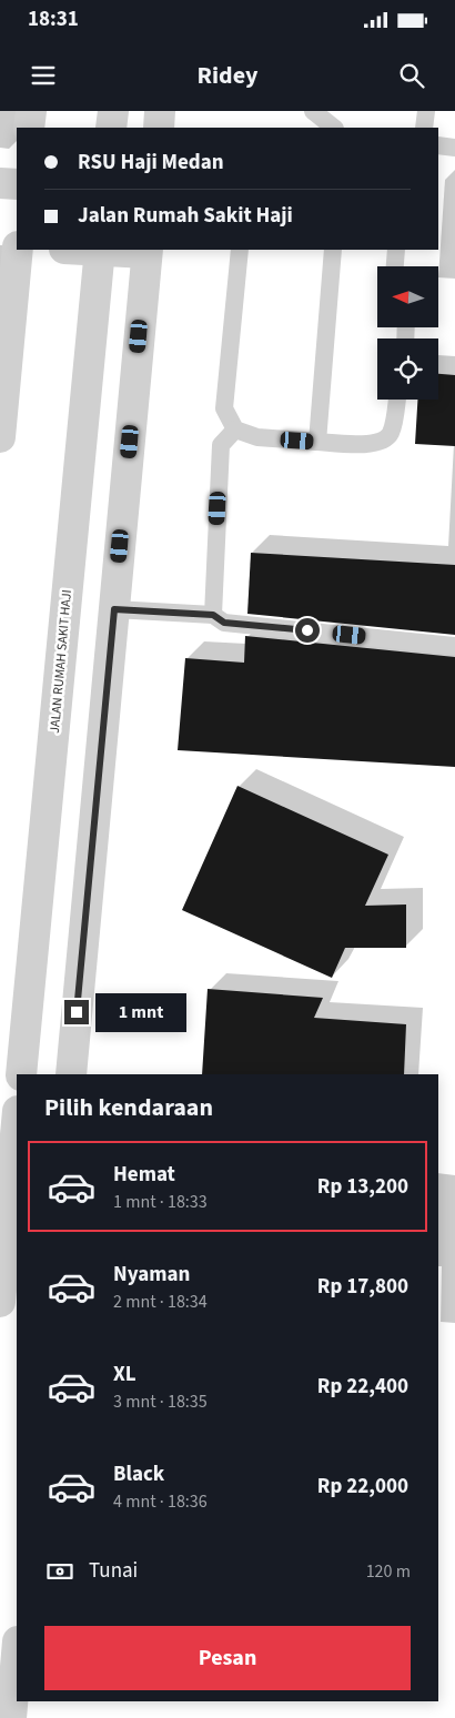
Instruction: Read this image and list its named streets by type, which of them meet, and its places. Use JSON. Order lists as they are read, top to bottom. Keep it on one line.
{"streets":{"street":["JALAN RUMAH SAKIT HAJI"]},"north":"left","page":{"status":"18:31","header":"Ridey","banner":["RSU Haji Medan","Jalan Rumah Sakit Haji"],"bubble":"1 mnt","heading":"Pilih kendaraan","list":[{"name":"Hemat","note":"1 mnt · 18:33","value":"Rp 13,200"},{"name":"Nyaman","note":"2 mnt · 18:34","value":"Rp 17,800"},{"name":"XL","note":"3 mnt · 18:35","value":"Rp 22,400"},{"name":"Black","note":"4 mnt · 18:36","value":"Rp 22,000"}],"pay":["Tunai","120 m"],"buttons":"Pesan"}}
